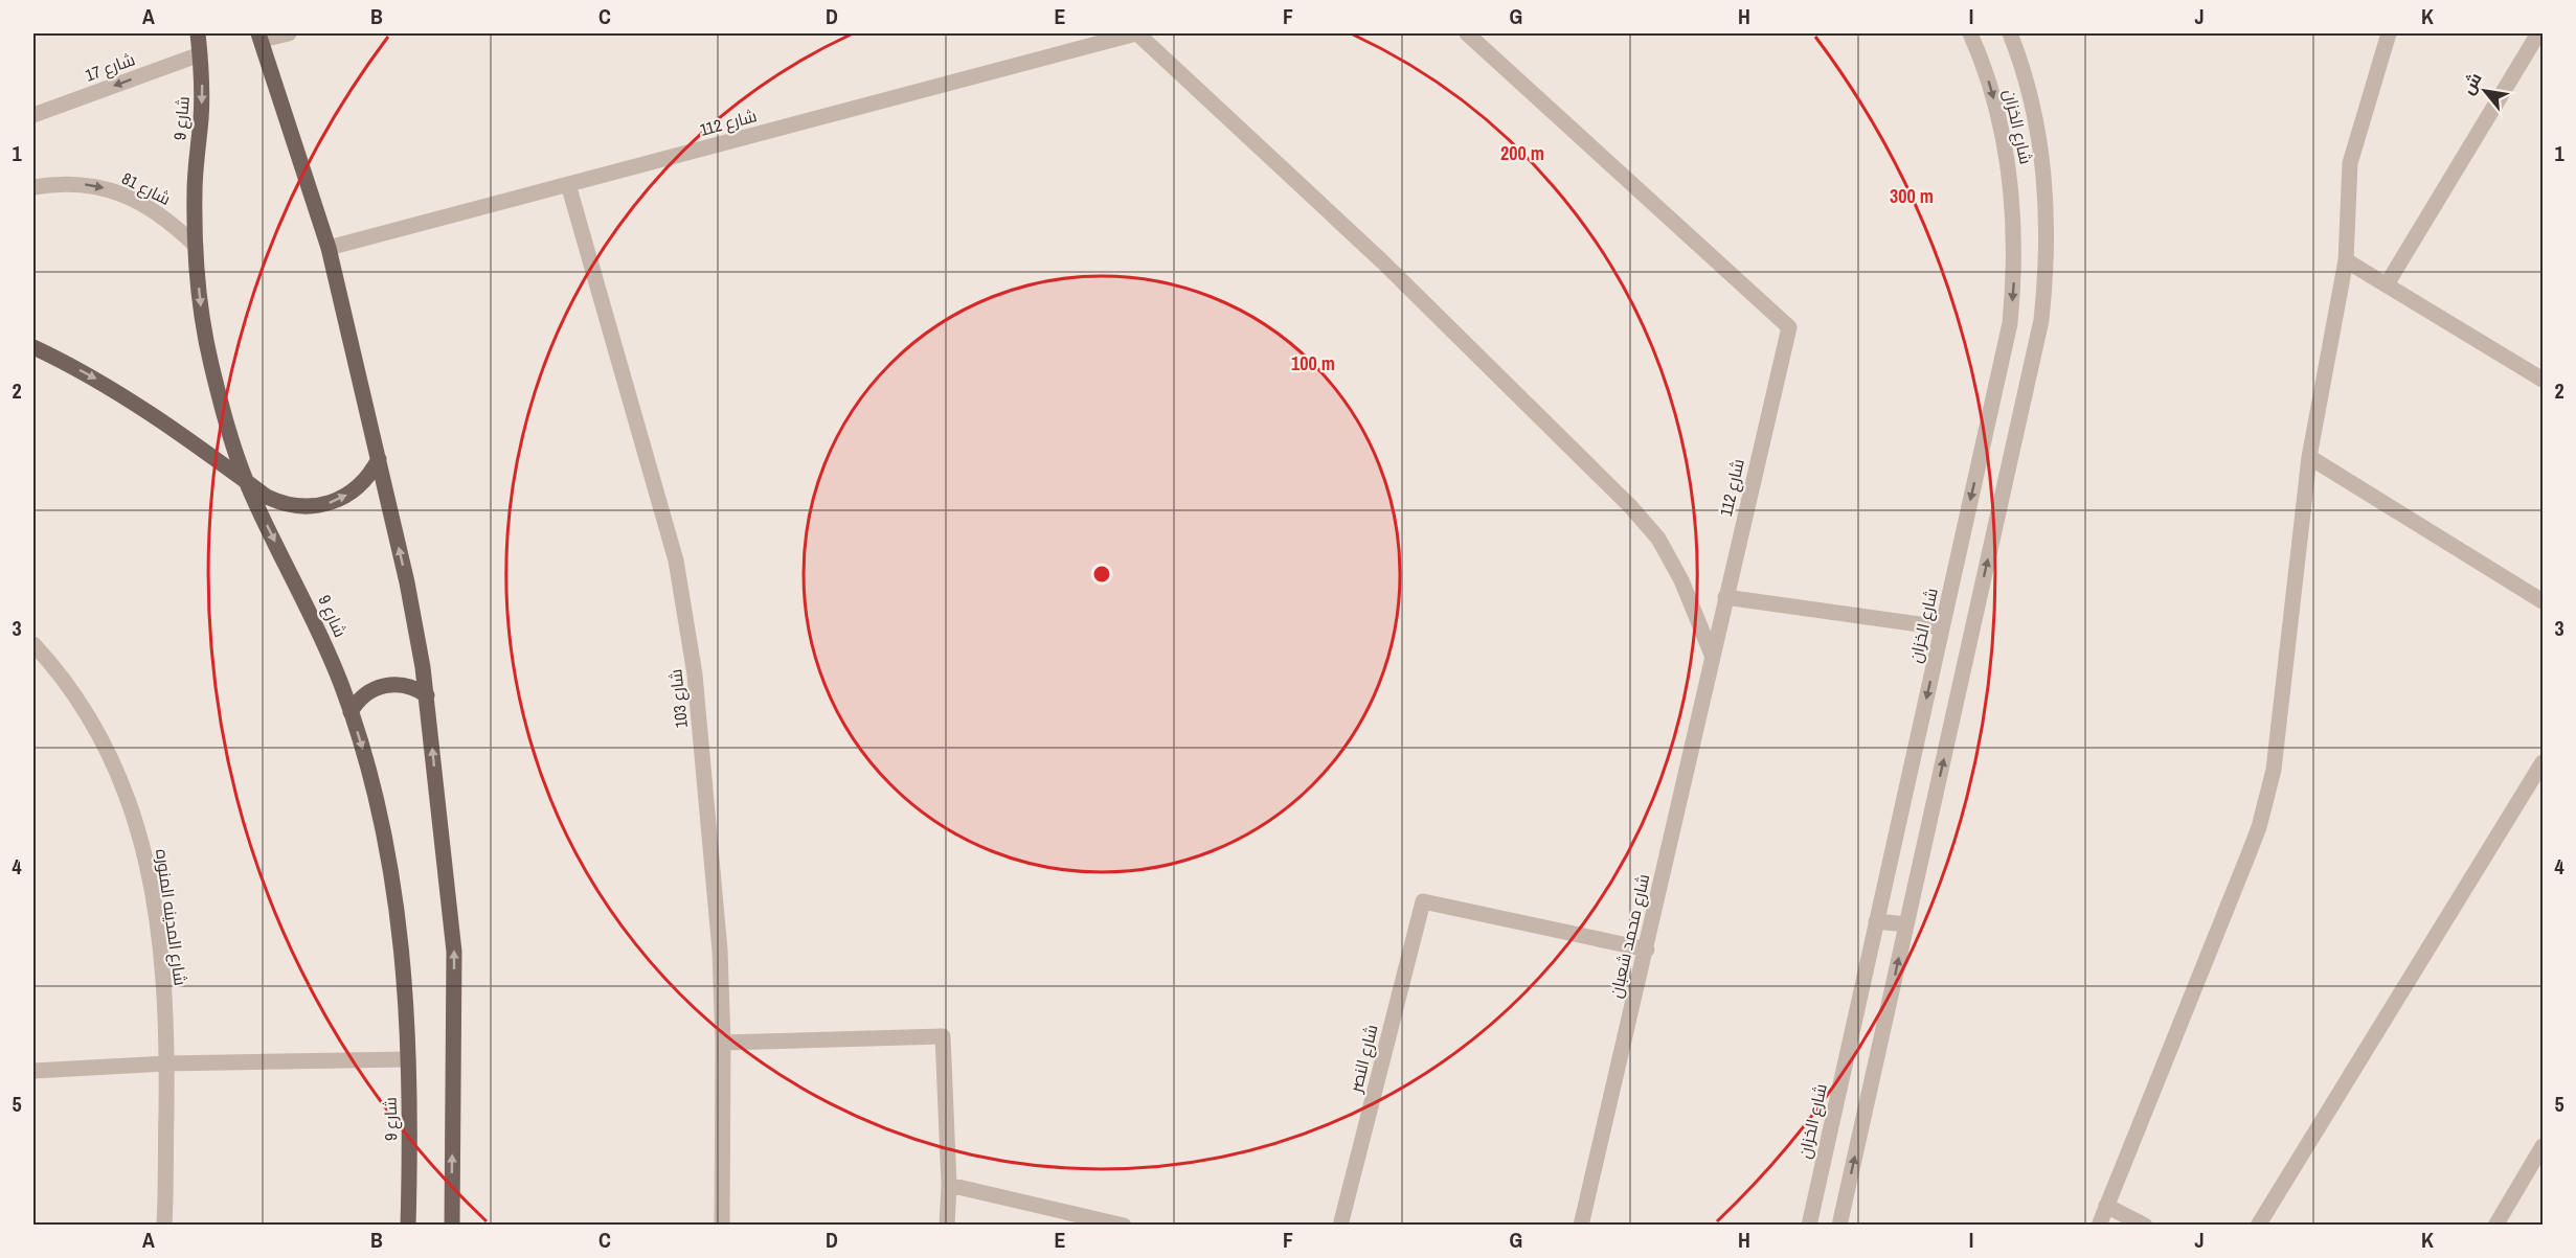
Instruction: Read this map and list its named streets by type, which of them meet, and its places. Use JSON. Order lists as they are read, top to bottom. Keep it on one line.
{"streets":{"main road":["شارع 9"],"street":["شارع 17","شارع 112","شارع الخزان","شارع 81","شارع 103","شارع المدينه المنوره","شارع محمد شعبان","شارع النصر"]},"crossings":[["شارع 17","شارع 9"],["شارع 9","شارع 81"],["شارع 112","شارع 103"],["شارع 112","شارع محمد شعبان"],["شارع محمد شعبان","شارع النصر"]],"one_way":["شارع 17","شارع 81"],"north":"top left","grid":{"columns":["A","B","C","D","E","F","G","H","I","J","K"],"rows":["1","2","3","4","5"]},"rings":["200 m","300 m","100 m"]}
